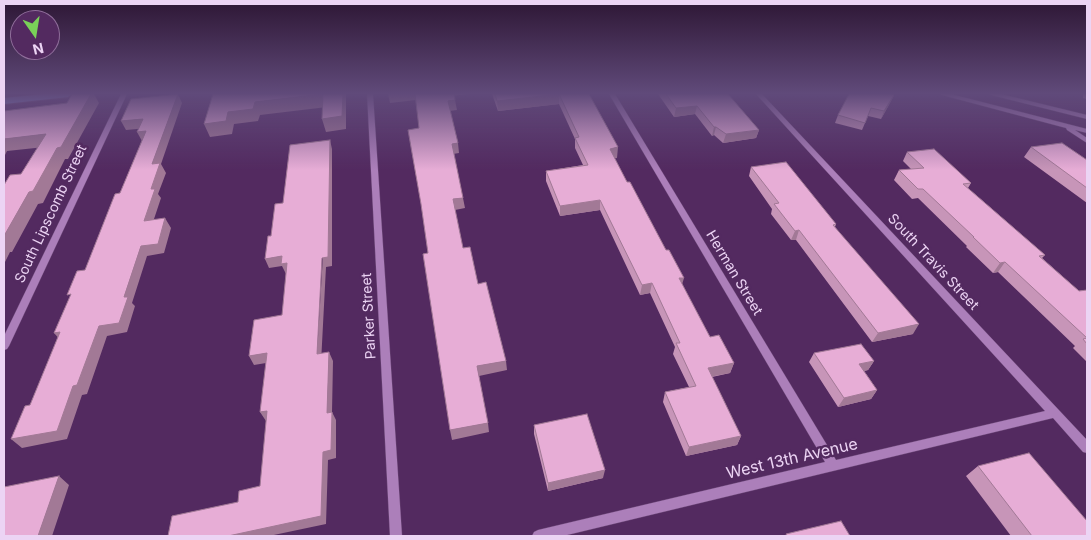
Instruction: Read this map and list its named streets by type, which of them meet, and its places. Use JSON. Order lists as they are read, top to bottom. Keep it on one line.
{"streets":{"street":["South Lipscomb Street","South Travis Street","Herman Street","Parker Street","West 13th Avenue"]},"crossings":[["South Travis Street","West 13th Avenue"],["Herman Street","West 13th Avenue"]],"north":"bottom"}
